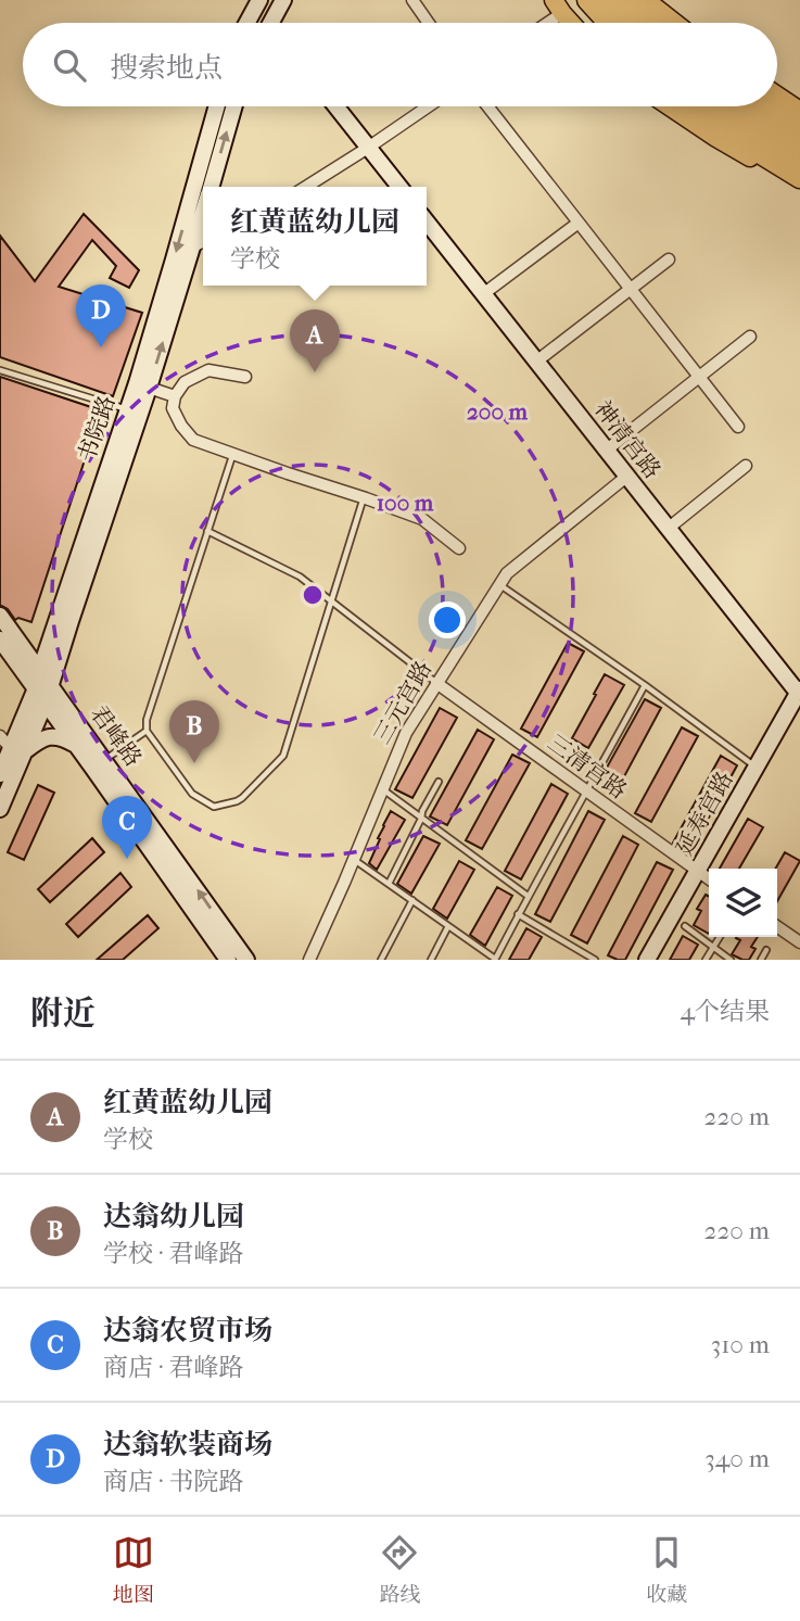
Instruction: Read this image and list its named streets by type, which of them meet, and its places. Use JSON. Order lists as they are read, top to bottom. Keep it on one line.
{"streets":{"main road":["书院路","神清宫路","君峰路","延寿宫路"],"street":["三元宫路","三清宫路"]},"crossings":[["书院路","君峰路"],["神清宫路","三元宫路"],["神清宫路","延寿宫路"],["三元宫路","三清宫路"],["三清宫路","延寿宫路"]],"page":{"search":"搜索地点","popup":["红黄蓝幼儿园","学校"],"pins":["D","A","B","C"],"heading":["附近","4个结果"],"list":[{"mark":"A","name":"红黄蓝幼儿园","note":"学校","value":"220 m"},{"mark":"B","name":"达翁幼儿园","note":"学校 · 君峰路","value":"220 m"},{"mark":"C","name":"达翁农贸市场","note":"商店 · 君峰路","value":"310 m"},{"mark":"D","name":"达翁软装商场","note":"商店 · 书院路","value":"340 m"}],"nav":["地图","路线","收藏"]},"rings":["200 m","100 m"]}
